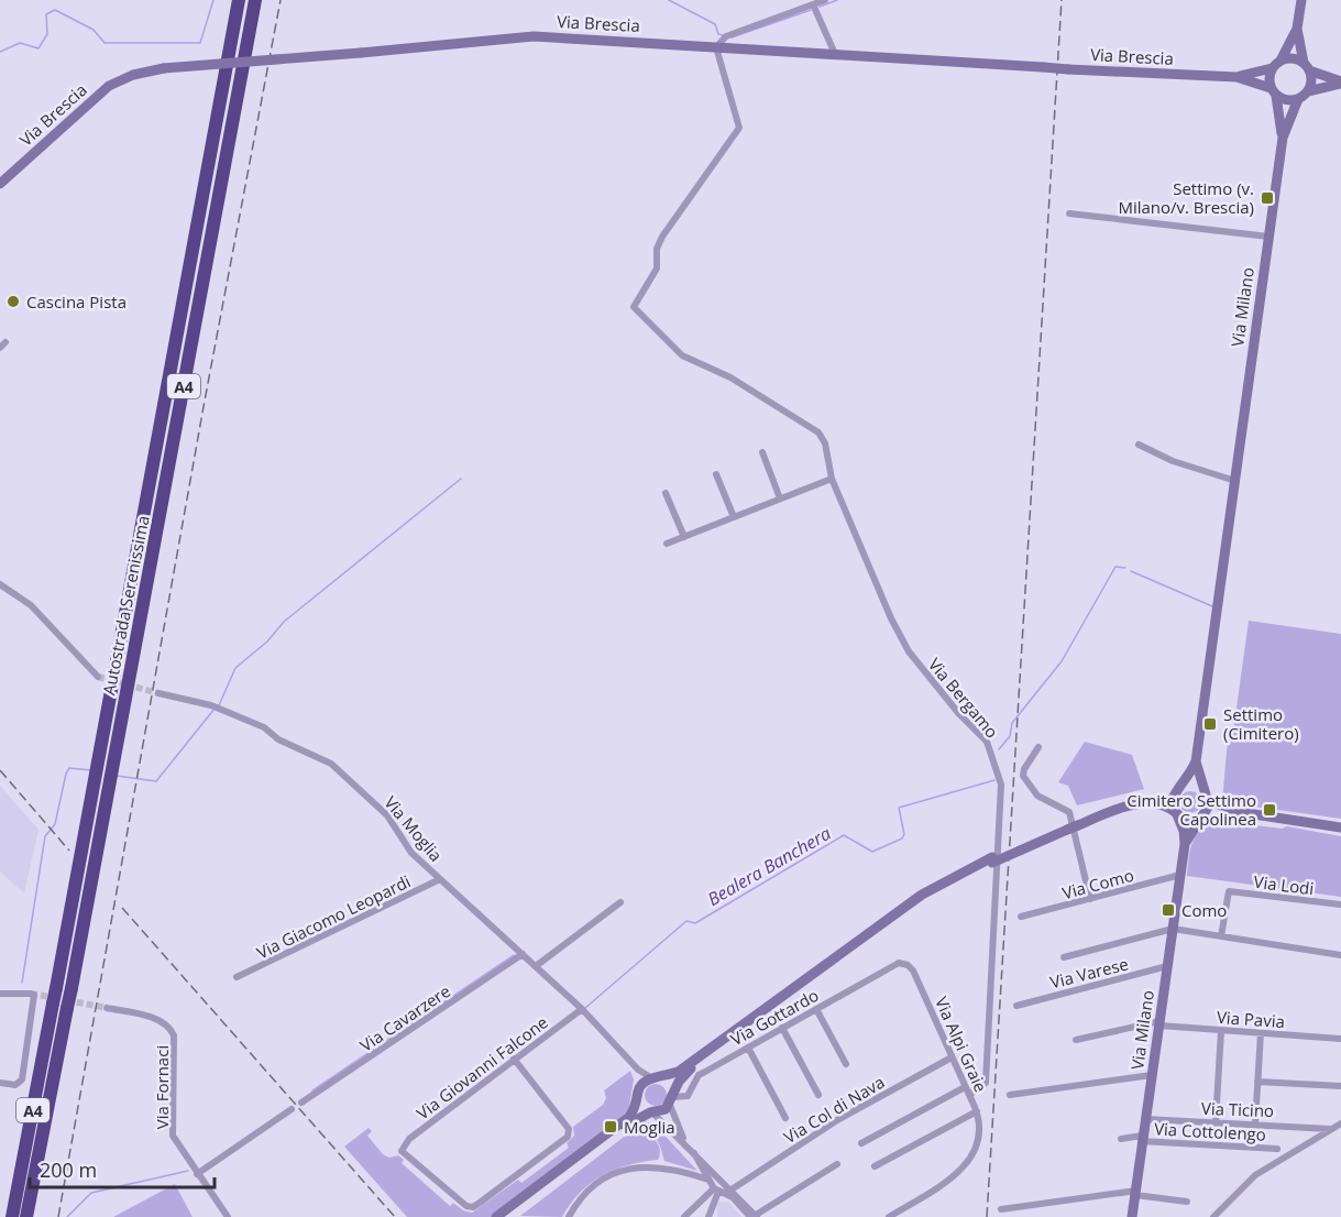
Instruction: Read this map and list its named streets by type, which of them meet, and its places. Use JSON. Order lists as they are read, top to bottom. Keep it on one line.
{"streets":{"highway":["A4","Autostrada Serenissima"],"main road":["Via Brescia","Via Milano"],"street":["Via Bergamo","Via Moglia","Via Como","Via Lodi","Via Giacomo Leopardi","Via Varese","Via Gottardo","Via Cavarzere","Via Pavia","Via Alpi Graie","Via Giovanni Falcone","Via Fornaci","Via Col di Nava","Via Ticino","Via Cottolengo"]},"crossings":[["Via Brescia","Via Bergamo"],["Via Milano","Via Como"],["Via Milano","Via Varese"],["Via Milano","Via Pavia"],["Via Milano","Via Ticino"],["Via Milano","Via Cottolengo"],["Via Bergamo","Via Alpi Graie"],["Via Moglia","Via Giacomo Leopardi"],["Via Moglia","Via Gottardo"],["Via Moglia","Via Cavarzere"],["Via Moglia","Via Giovanni Falcone"],["Via Gottardo","Via Alpi Graie"],["Via Alpi Graie","Via Col di Nava"]],"water":["Bealera Banchera"],"places":{"transit":["Settimo (v. Milano/v. Brescia)","Settimo (Cimitero)","Cimitero Settimo Capolinea","Como","Moglia"],"other":["Cascina Pista"]},"scale_bar":"200 m"}
